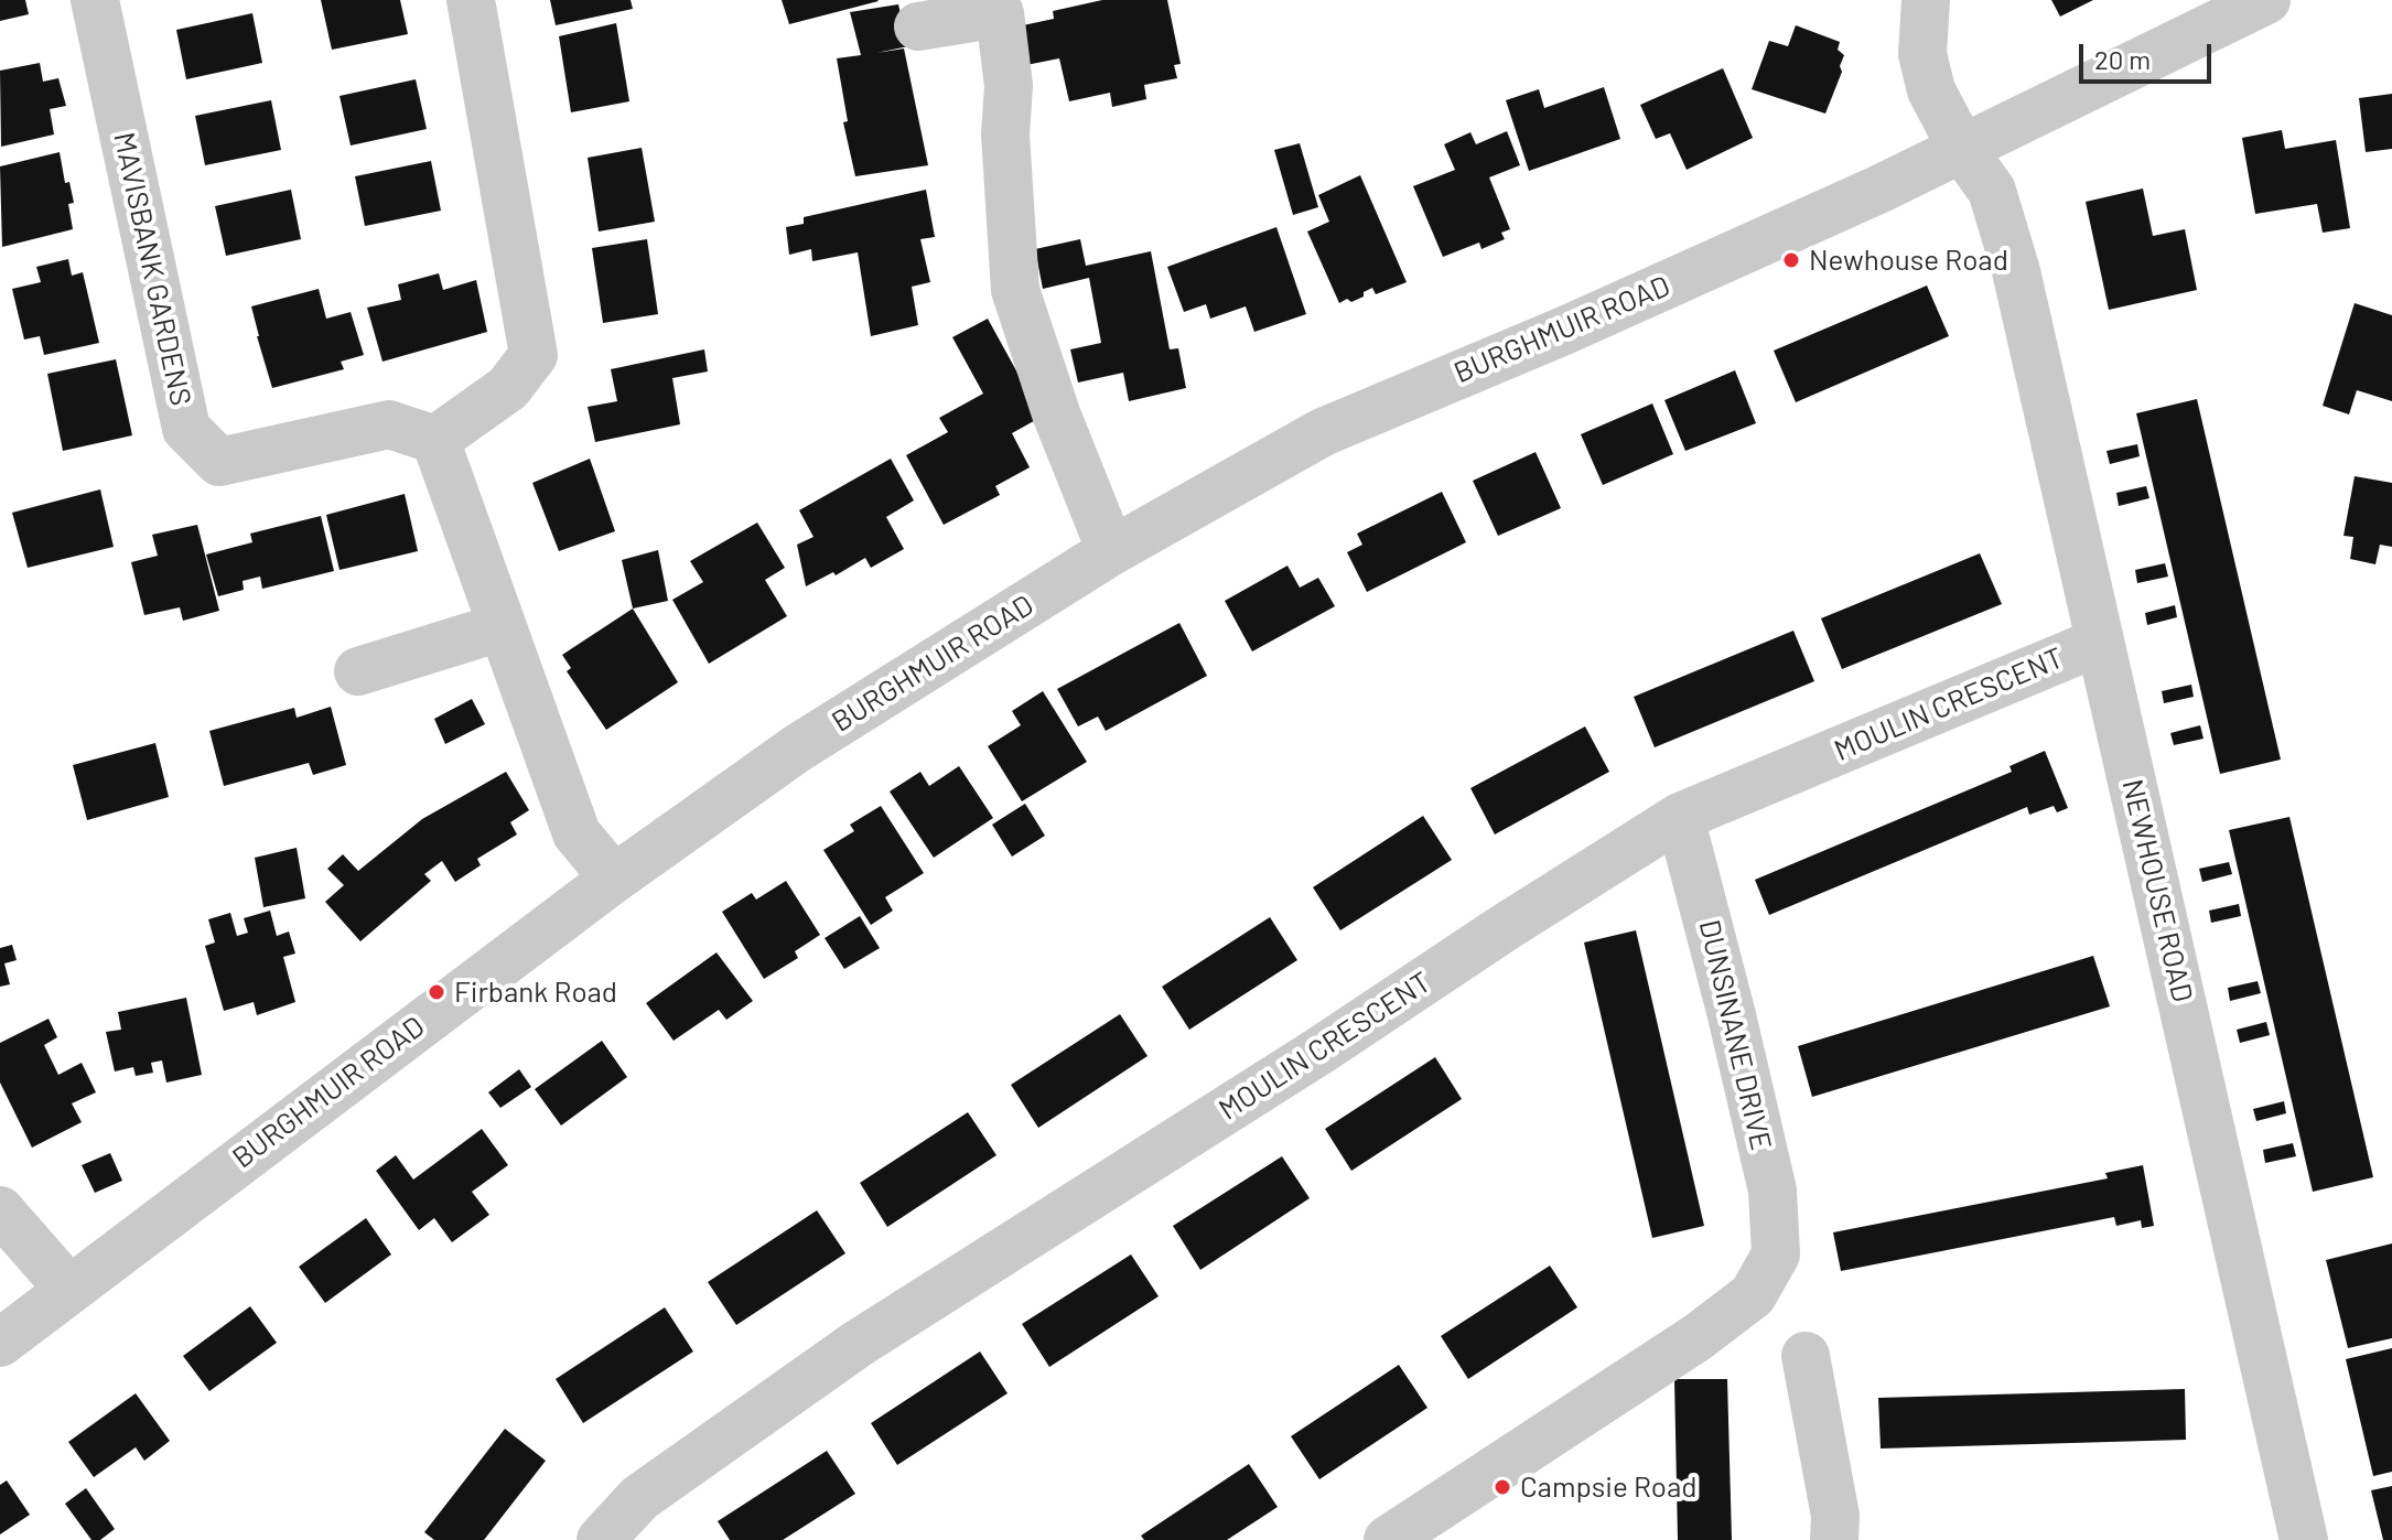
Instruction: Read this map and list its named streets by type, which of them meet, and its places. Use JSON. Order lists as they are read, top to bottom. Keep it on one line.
{"streets":{"street":["MAVISBANK GARDENS","BURGHMUIR ROAD","MOULIN CRESCENT","NEWHOUSE ROAD","DUNSINANE DRIVE"]},"crossings":[["BURGHMUIR ROAD","NEWHOUSE ROAD"],["MOULIN CRESCENT","NEWHOUSE ROAD"],["MOULIN CRESCENT","DUNSINANE DRIVE"]],"places":["Newhouse Road","Firbank Road","Campsie Road"],"scale_bar":"20 m"}
